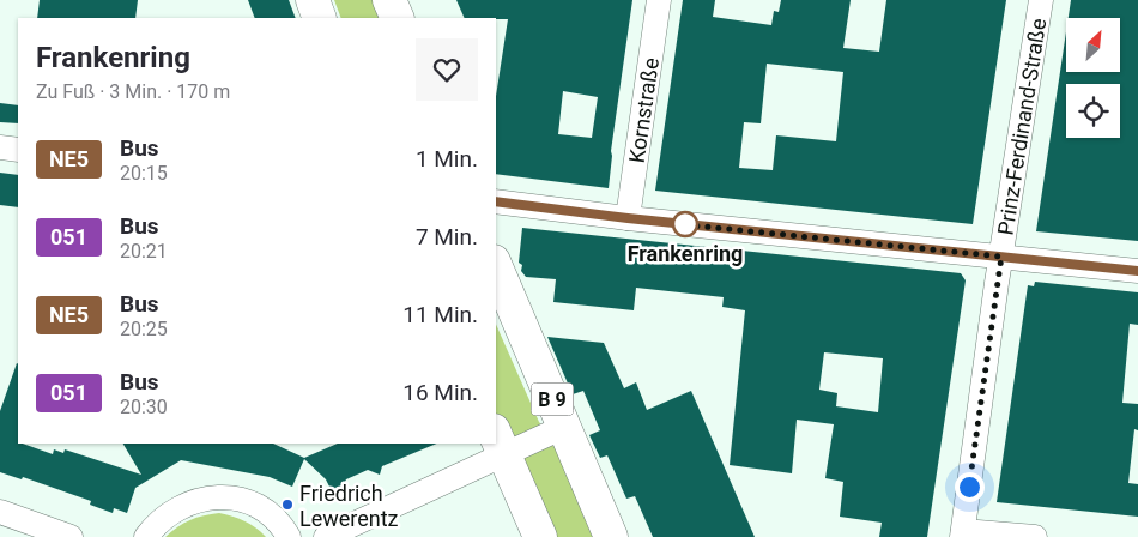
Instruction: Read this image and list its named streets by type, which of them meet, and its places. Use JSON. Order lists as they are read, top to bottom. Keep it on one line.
{"streets":{"main road":["B 9"],"street":["Kornstraße","Prinz-Ferdinand-Straße"]},"places":["Frankenring","Friedrich Lewerentz"],"lines":["bus line NE5"],"north":"top right","page":{"heading":["Frankenring","Zu Fuß · 3 Min. · 170 m"],"list":[{"mark":"NE5","name":"Bus","note":"20:15","value":"1 Min."},{"mark":"051","name":"Bus","note":"20:21","value":"7 Min."},{"mark":"NE5","name":"Bus","note":"20:25","value":"11 Min."},{"mark":"051","name":"Bus","note":"20:30","value":"16 Min."}]}}
